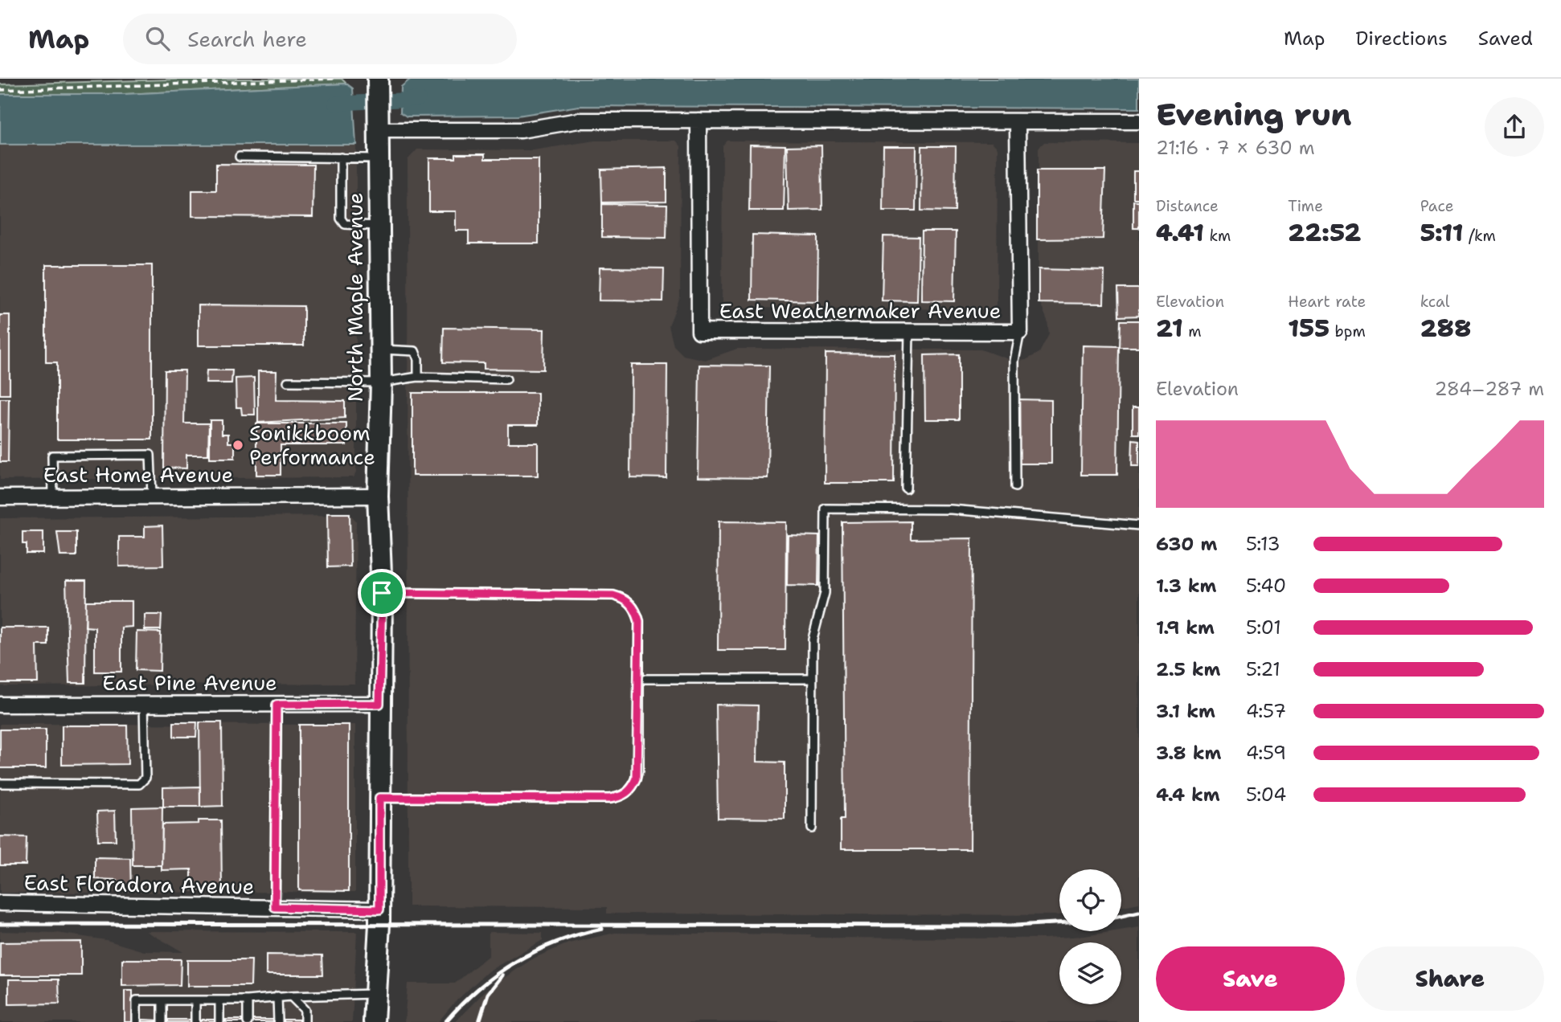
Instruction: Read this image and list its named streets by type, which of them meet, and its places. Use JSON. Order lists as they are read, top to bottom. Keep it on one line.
{"streets":{"street":["North Maple Avenue","East Weathermaker Avenue","East Home Avenue","East Pine Avenue","East Floradora Avenue"]},"crossings":[["North Maple Avenue","East Home Avenue"],["North Maple Avenue","East Pine Avenue"],["North Maple Avenue","East Floradora Avenue"]],"places":["Sonikkboom Performance"],"page":{"header":"Map","search":"Search here","nav":["Map","Directions","Saved"],"heading":["Evening run","21:16 · 7 × 630 m"],"stats":[["Distance","4.41 km"],["Time","22:52"],["Pace","5:11 /km"],["Elevation","21 m"],["Heart rate","155 bpm"],["kcal","288"]],"chart":["Elevation","284–287 m"],"list":[{"name":"630 m","note":"5:13"},{"name":"1.3 km","note":"5:40"},{"name":"1.9 km","note":"5:01"},{"name":"2.5 km","note":"5:21"},{"name":"3.1 km","note":"4:57"},{"name":"3.8 km","note":"4:59"},{"name":"4.4 km","note":"5:04"}],"buttons":["Save","Share"]}}
